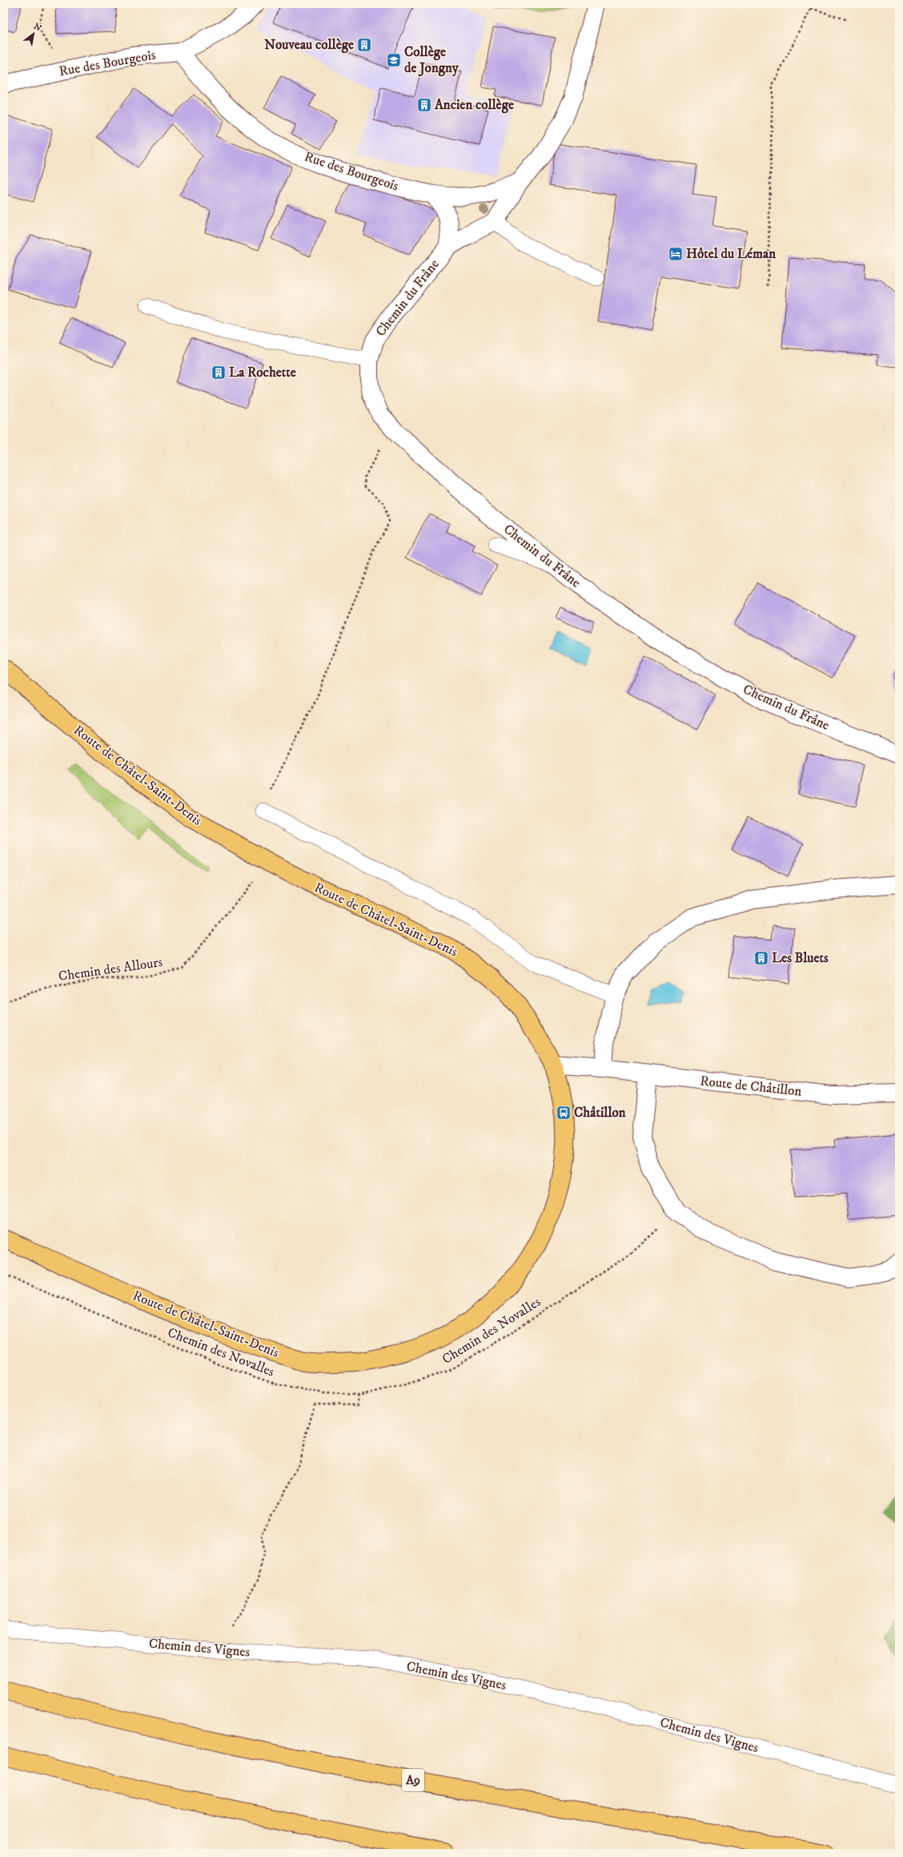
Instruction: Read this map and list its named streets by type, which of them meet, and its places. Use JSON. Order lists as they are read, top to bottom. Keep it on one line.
{"streets":{"main road":["Route de Châtel-Saint-Denis","A9"],"street":["Rue des Bourgeois","Chemin du Frâne","Route de Châtillon"],"lane":["Chemin des Vignes"],"path":["Chemin des Allours","Chemin des Novalles"]},"crossings":[["Route de Châtel-Saint-Denis","Chemin des Allours"]],"places":{"building":["Nouveau collège","Ancien collège","La Rochette","Les Bluets"],"school or university":["Collège de Jongny"],"hotel":["Hôtel du Léman"],"bus stop":["Châtillon"]},"north":"top right"}
